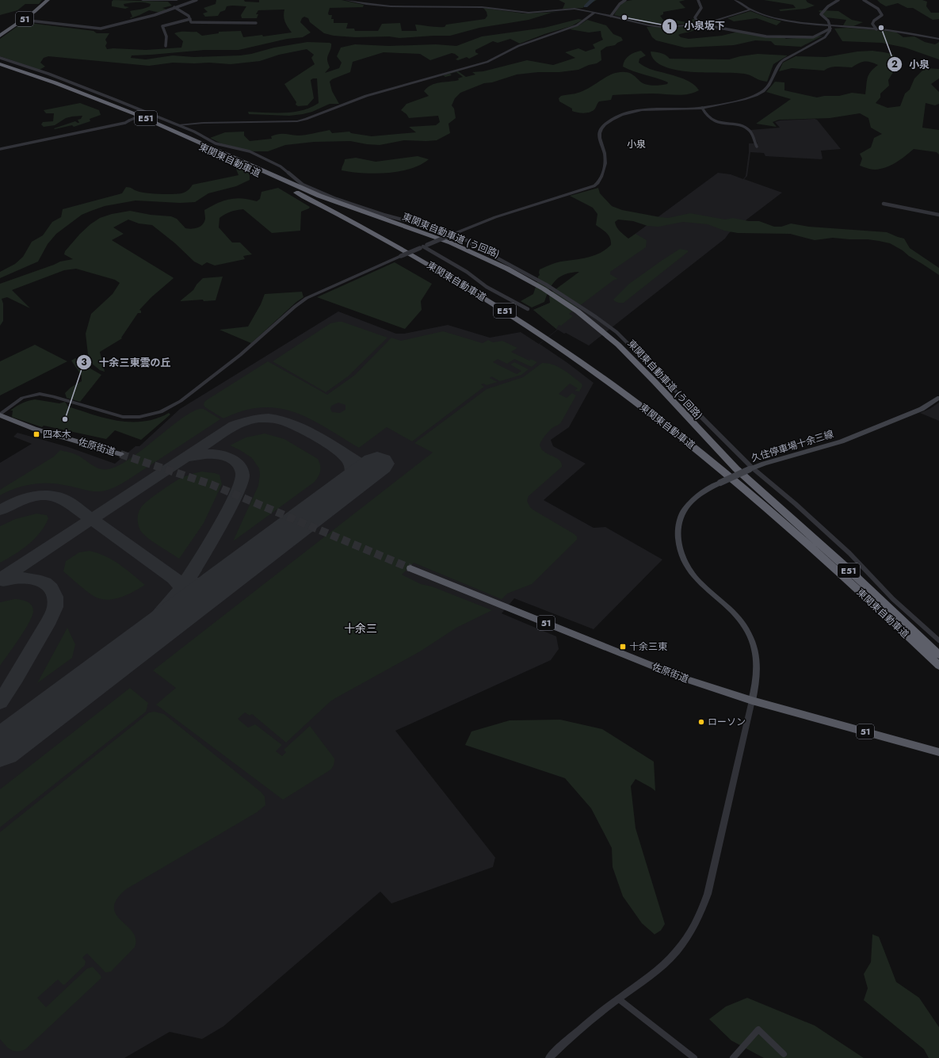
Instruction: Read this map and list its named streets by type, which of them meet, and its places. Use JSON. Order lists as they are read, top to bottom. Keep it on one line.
{"streets":{"highway":["51","E51","東関東自動車道","東関東自動車道 (う回路)","佐原街道"],"main road":["久住停車場十余三線"]},"crossings":[["東関東自動車道","東関東自動車道 (う回路)"],["久住停車場十余三線","佐原街道"]],"districts":["小泉","十余三"],"places":{"other":["小泉坂下","小泉","十余三東雲の丘","ローソン"],"transit":["四本木","十余三東"]}}
